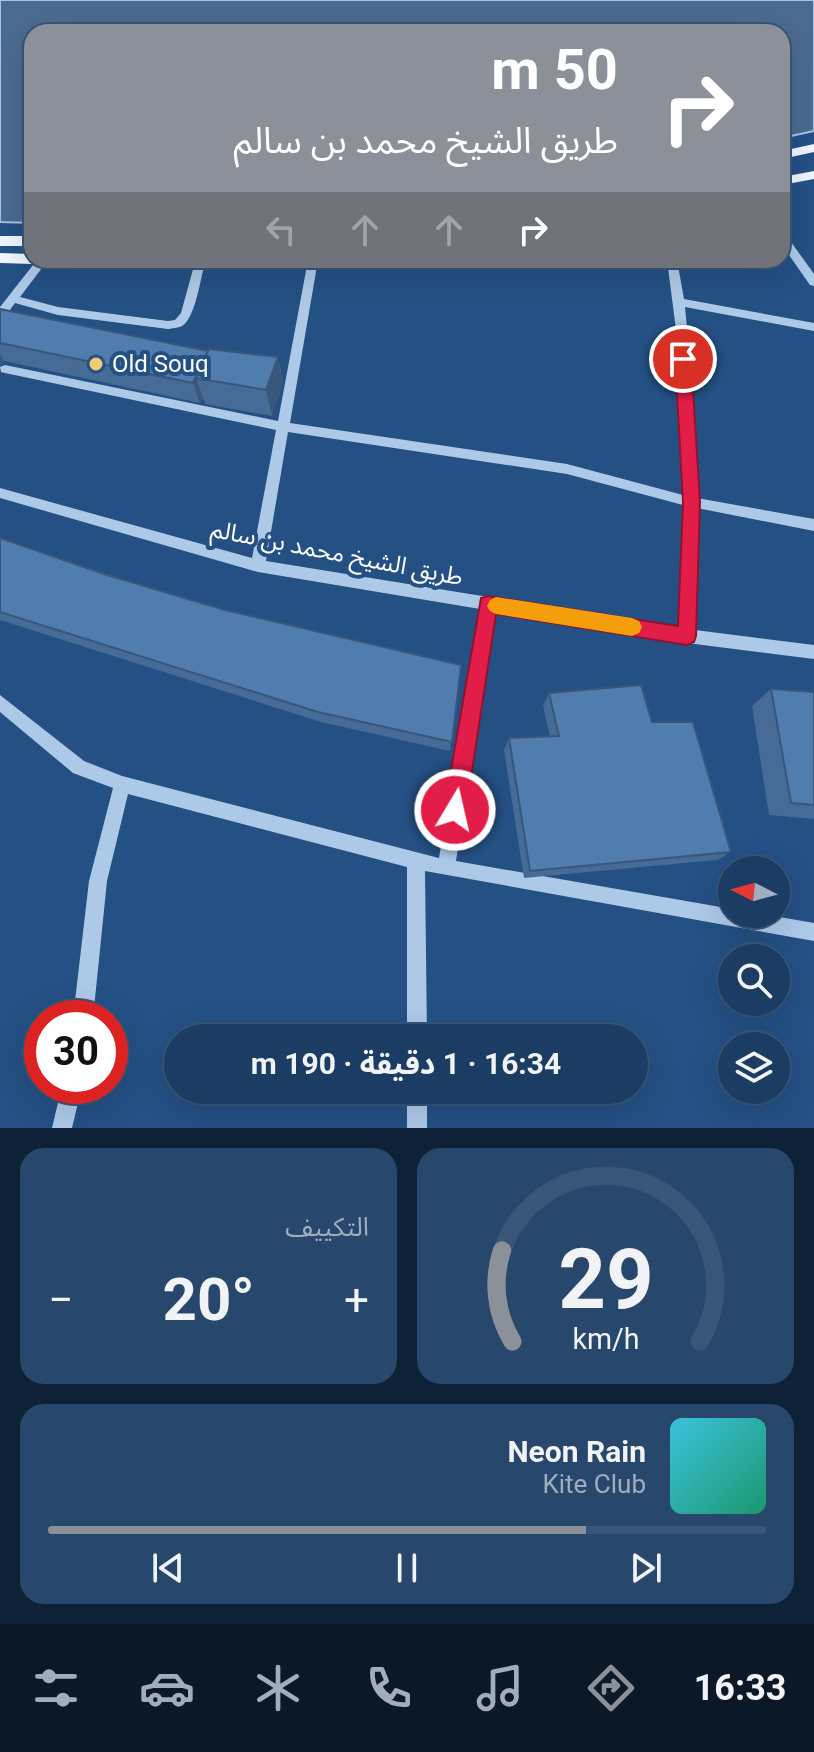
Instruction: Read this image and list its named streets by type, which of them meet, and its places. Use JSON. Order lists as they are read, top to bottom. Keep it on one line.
{"streets":{"street":["طريق الشيخ محمد بن سالم"]},"places":["Old Souq"],"north":"left","page":{"turn":["50 m","طريق الشيخ محمد بن سالم"],"limit":"30","trip":"16:34 · 1 دقيقة · 190 m","tile":"التكييف","heat":["−","20°","+"],"song":["Neon Rain","Kite Club"],"tabs":"16:33","gauge":["29","km/h"]}}
